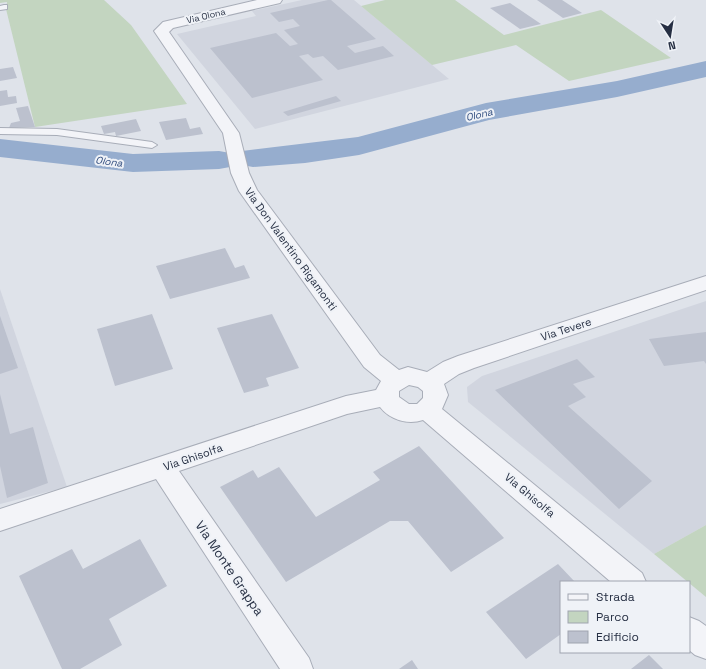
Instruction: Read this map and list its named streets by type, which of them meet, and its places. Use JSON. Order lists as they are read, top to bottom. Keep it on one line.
{"streets":{"street":["Via Olona","Via Don Valentino Rigamonti","Via Tevere","Via Ghisolfa","Via Monte Grappa"]},"crossings":[["Via Olona","Via Don Valentino Rigamonti"],["Via Don Valentino Rigamonti","Via Tevere"],["Via Don Valentino Rigamonti","Via Ghisolfa"],["Via Tevere","Via Ghisolfa"],["Via Ghisolfa","Via Monte Grappa"]],"water":["Olona"],"legend":["Strada","Parco","Edificio"],"north":"bottom"}
